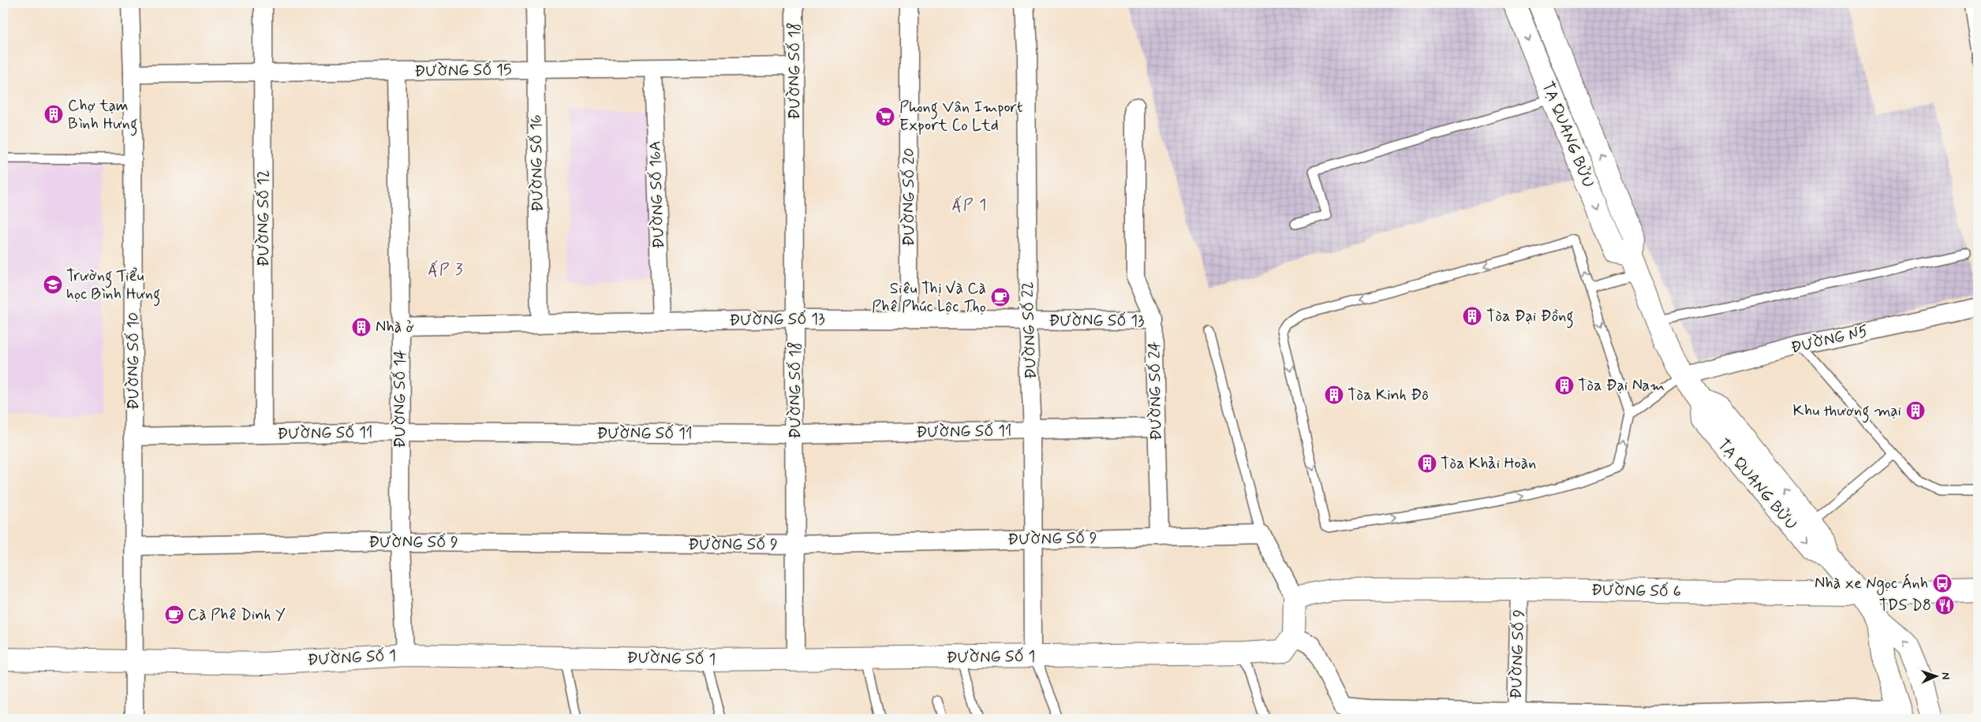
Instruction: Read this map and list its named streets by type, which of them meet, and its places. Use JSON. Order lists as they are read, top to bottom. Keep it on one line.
{"streets":{"street":["ĐƯỜNG SỐ 15","ĐƯỜNG SỐ 18","TẠ QUANG BỬU","ĐƯỜNG SỐ 16","ĐƯỜNG SỐ 16A","ĐƯỜNG SỐ 20","ĐƯỜNG SỐ 12","ĐƯỜNG SỐ 13","ĐƯỜNG SỐ 22","ĐƯỜNG N5","ĐƯỜNG SỐ 10","ĐƯỜNG SỐ 24","ĐƯỜNG SỐ 14","ĐƯỜNG SỐ 11","ĐƯỜNG SỐ 9","ĐƯỜNG SỐ 6","ĐƯỜNG SỐ 1"]},"crossings":[["ĐƯỜNG SỐ 15","ĐƯỜNG SỐ 18"],["ĐƯỜNG SỐ 15","ĐƯỜNG SỐ 16"],["ĐƯỜNG SỐ 15","ĐƯỜNG SỐ 16A"],["ĐƯỜNG SỐ 15","ĐƯỜNG SỐ 12"],["ĐƯỜNG SỐ 15","ĐƯỜNG SỐ 10"],["ĐƯỜNG SỐ 15","ĐƯỜNG SỐ 14"],["ĐƯỜNG SỐ 18","ĐƯỜNG SỐ 13"],["ĐƯỜNG SỐ 18","ĐƯỜNG SỐ 11"],["ĐƯỜNG SỐ 18","ĐƯỜNG SỐ 9"],["ĐƯỜNG SỐ 18","ĐƯỜNG SỐ 1"],["TẠ QUANG BỬU","ĐƯỜNG N5"],["TẠ QUANG BỬU","ĐƯỜNG SỐ 6"],["ĐƯỜNG SỐ 16","ĐƯỜNG SỐ 13"],["ĐƯỜNG SỐ 16A","ĐƯỜNG SỐ 13"],["ĐƯỜNG SỐ 20","ĐƯỜNG SỐ 13"],["ĐƯỜNG SỐ 12","ĐƯỜNG SỐ 11"],["ĐƯỜNG SỐ 13","ĐƯỜNG SỐ 22"],["ĐƯỜNG SỐ 13","ĐƯỜNG SỐ 24"],["ĐƯỜNG SỐ 13","ĐƯỜNG SỐ 14"],["ĐƯỜNG SỐ 22","ĐƯỜNG SỐ 11"],["ĐƯỜNG SỐ 22","ĐƯỜNG SỐ 9"],["ĐƯỜNG SỐ 22","ĐƯỜNG SỐ 1"],["ĐƯỜNG SỐ 10","ĐƯỜNG SỐ 11"],["ĐƯỜNG SỐ 10","ĐƯỜNG SỐ 9"],["ĐƯỜNG SỐ 10","ĐƯỜNG SỐ 1"],["ĐƯỜNG SỐ 24","ĐƯỜNG SỐ 11"],["ĐƯỜNG SỐ 24","ĐƯỜNG SỐ 9"],["ĐƯỜNG SỐ 14","ĐƯỜNG SỐ 11"],["ĐƯỜNG SỐ 14","ĐƯỜNG SỐ 9"],["ĐƯỜNG SỐ 14","ĐƯỜNG SỐ 1"],["ĐƯỜNG SỐ 9","ĐƯỜNG SỐ 6"]],"districts":["ẤP 1","ẤP 3"],"places":{"building":["Chợ tạm Bình Hưng","Tòa Đại Đồng","Nhà ở","Tòa Đại Nam","Tòa Kinh Đô","Khu thương mại","Tòa Khải Hoàn"],"supermarket":["Phong Vân Import Export Co Ltd"],"school or university":["Trường Tiểu học Bình Hưng"],"cafe":["Siêu Thị Và Cà Phê Phúc Lộc Thọ","Cà Phê Dinh Y"],"bus stop":["Nhà xe Ngọc Ánh"],"restaurant":["TDS D8"]},"north":"right"}
